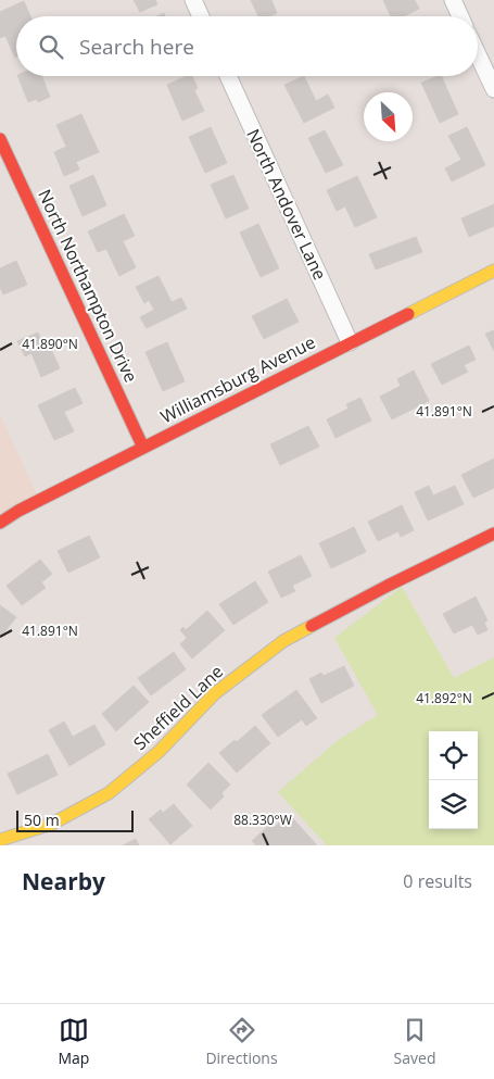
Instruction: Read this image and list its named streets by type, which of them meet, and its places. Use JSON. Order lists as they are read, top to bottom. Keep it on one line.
{"streets":{"street":["North Andover Lane","North Northampton Drive","Williamsburg Avenue","Sheffield Lane"]},"crossings":[["North Andover Lane","Williamsburg Avenue"],["North Northampton Drive","Williamsburg Avenue"]],"scale_bar":"50 m","north":"bottom right","page":{"search":"Search here","scale":"50 m","heading":["Nearby","0 results"],"nav":["Map","Directions","Saved"]},"coordinates":["41.890°N","41.891°N","41.892°N","88.330°W"]}
